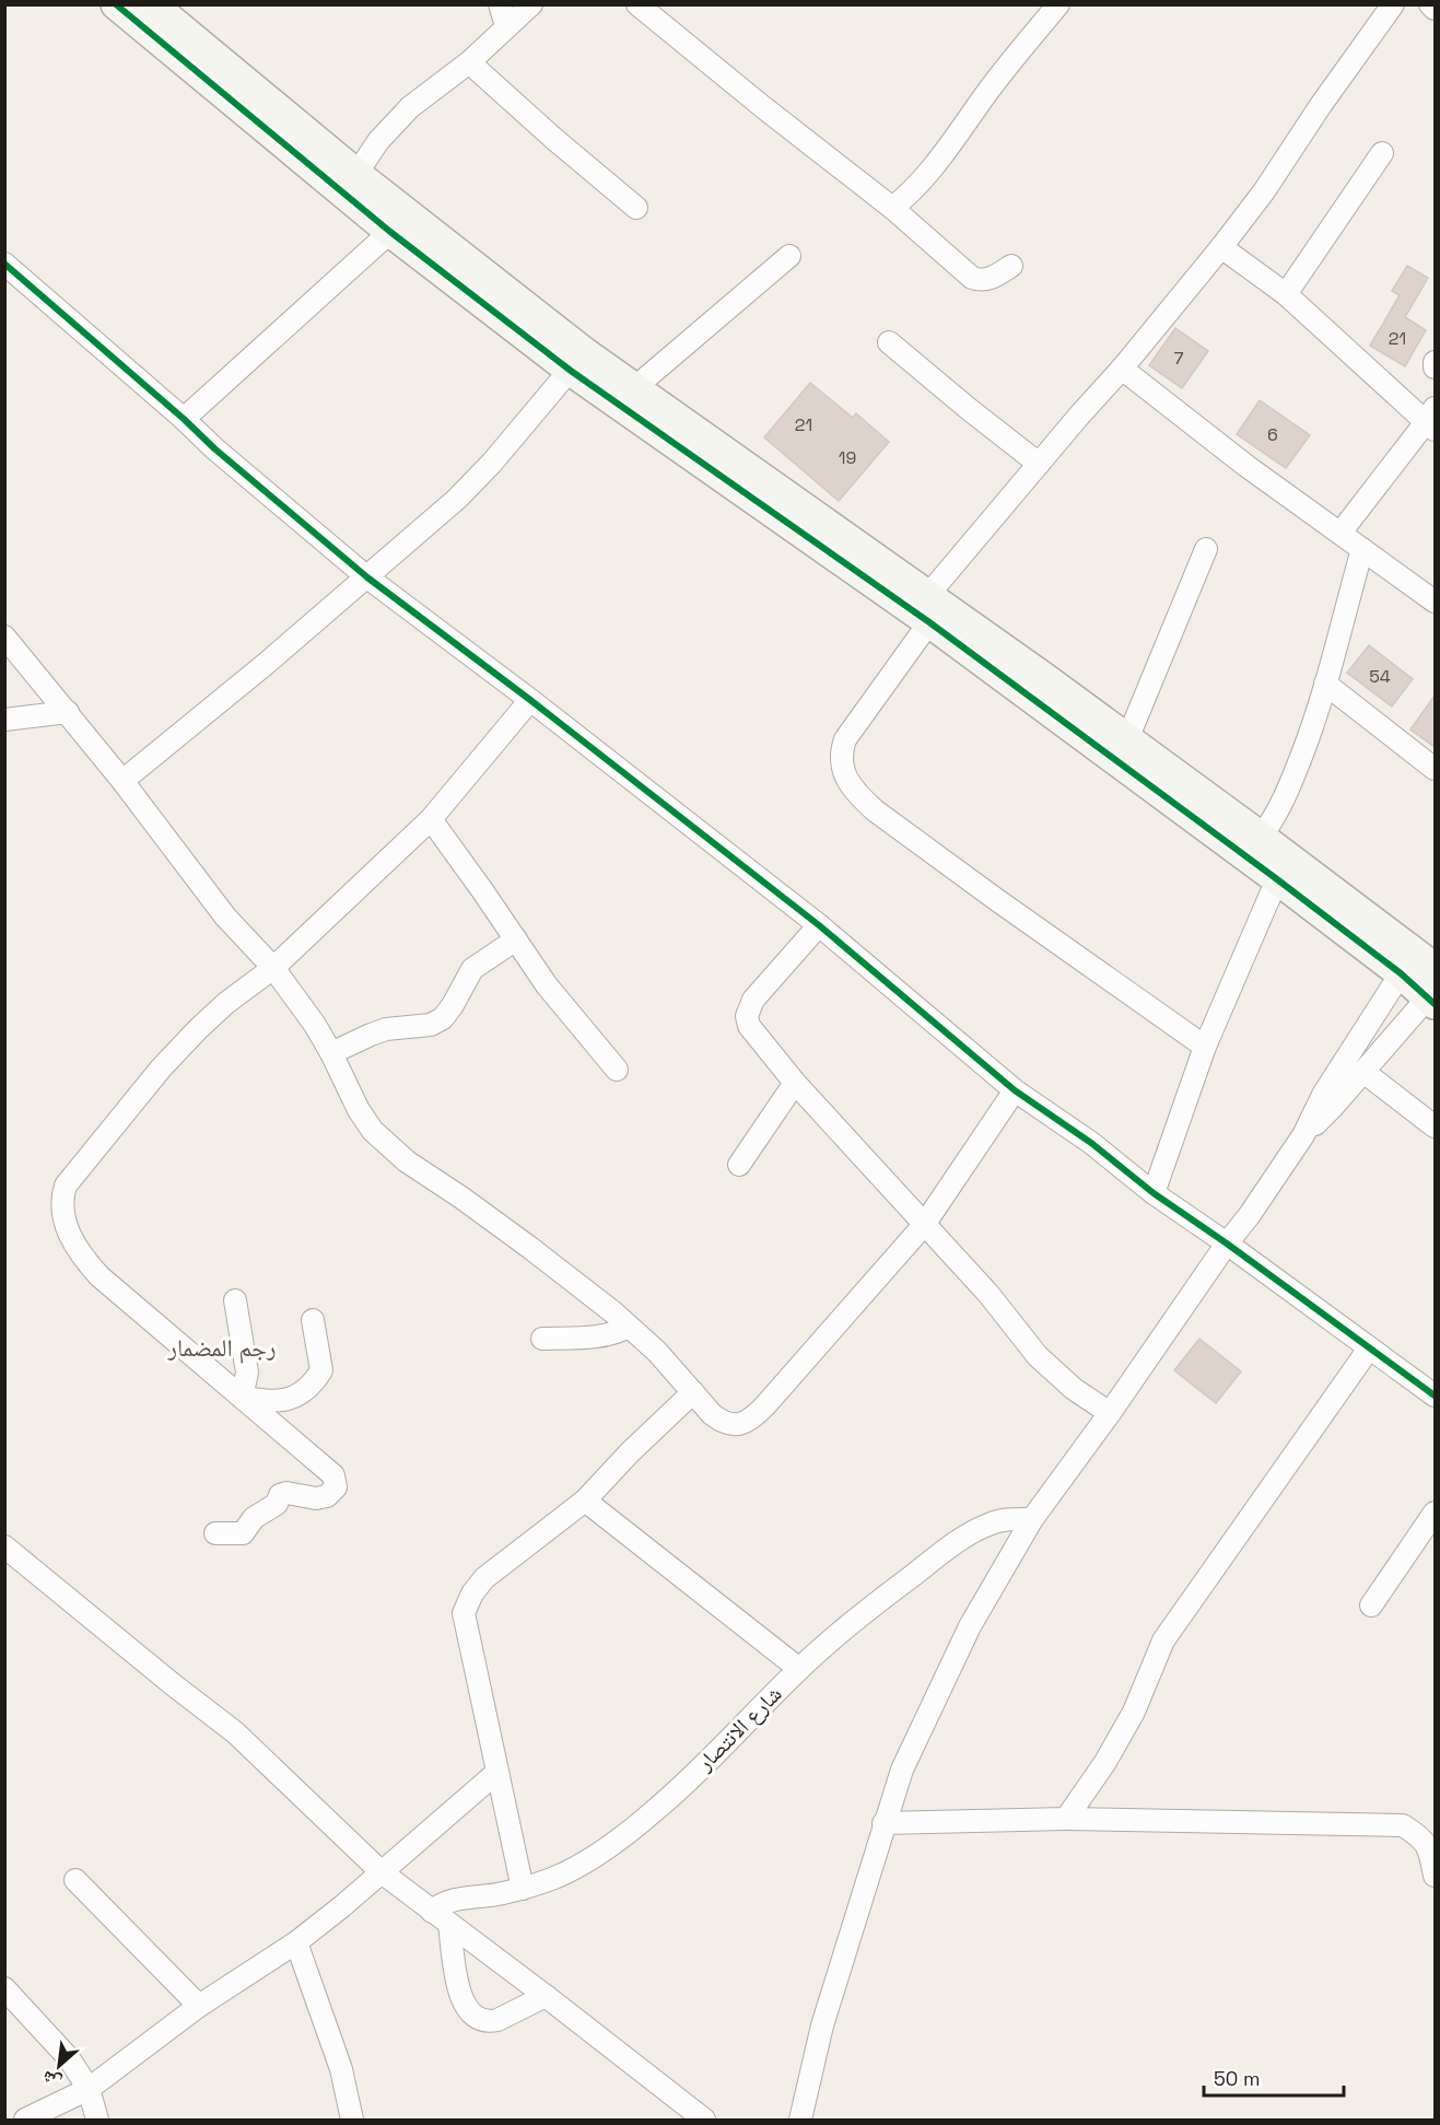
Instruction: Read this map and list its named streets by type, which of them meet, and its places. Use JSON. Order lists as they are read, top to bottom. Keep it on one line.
{"streets":{"street":["شارع الانتصار"]},"districts":["رجم المضمار"],"house_numbers":["21","7","21","6","19","54"],"scale_bar":"50 m","north":"bottom left"}
